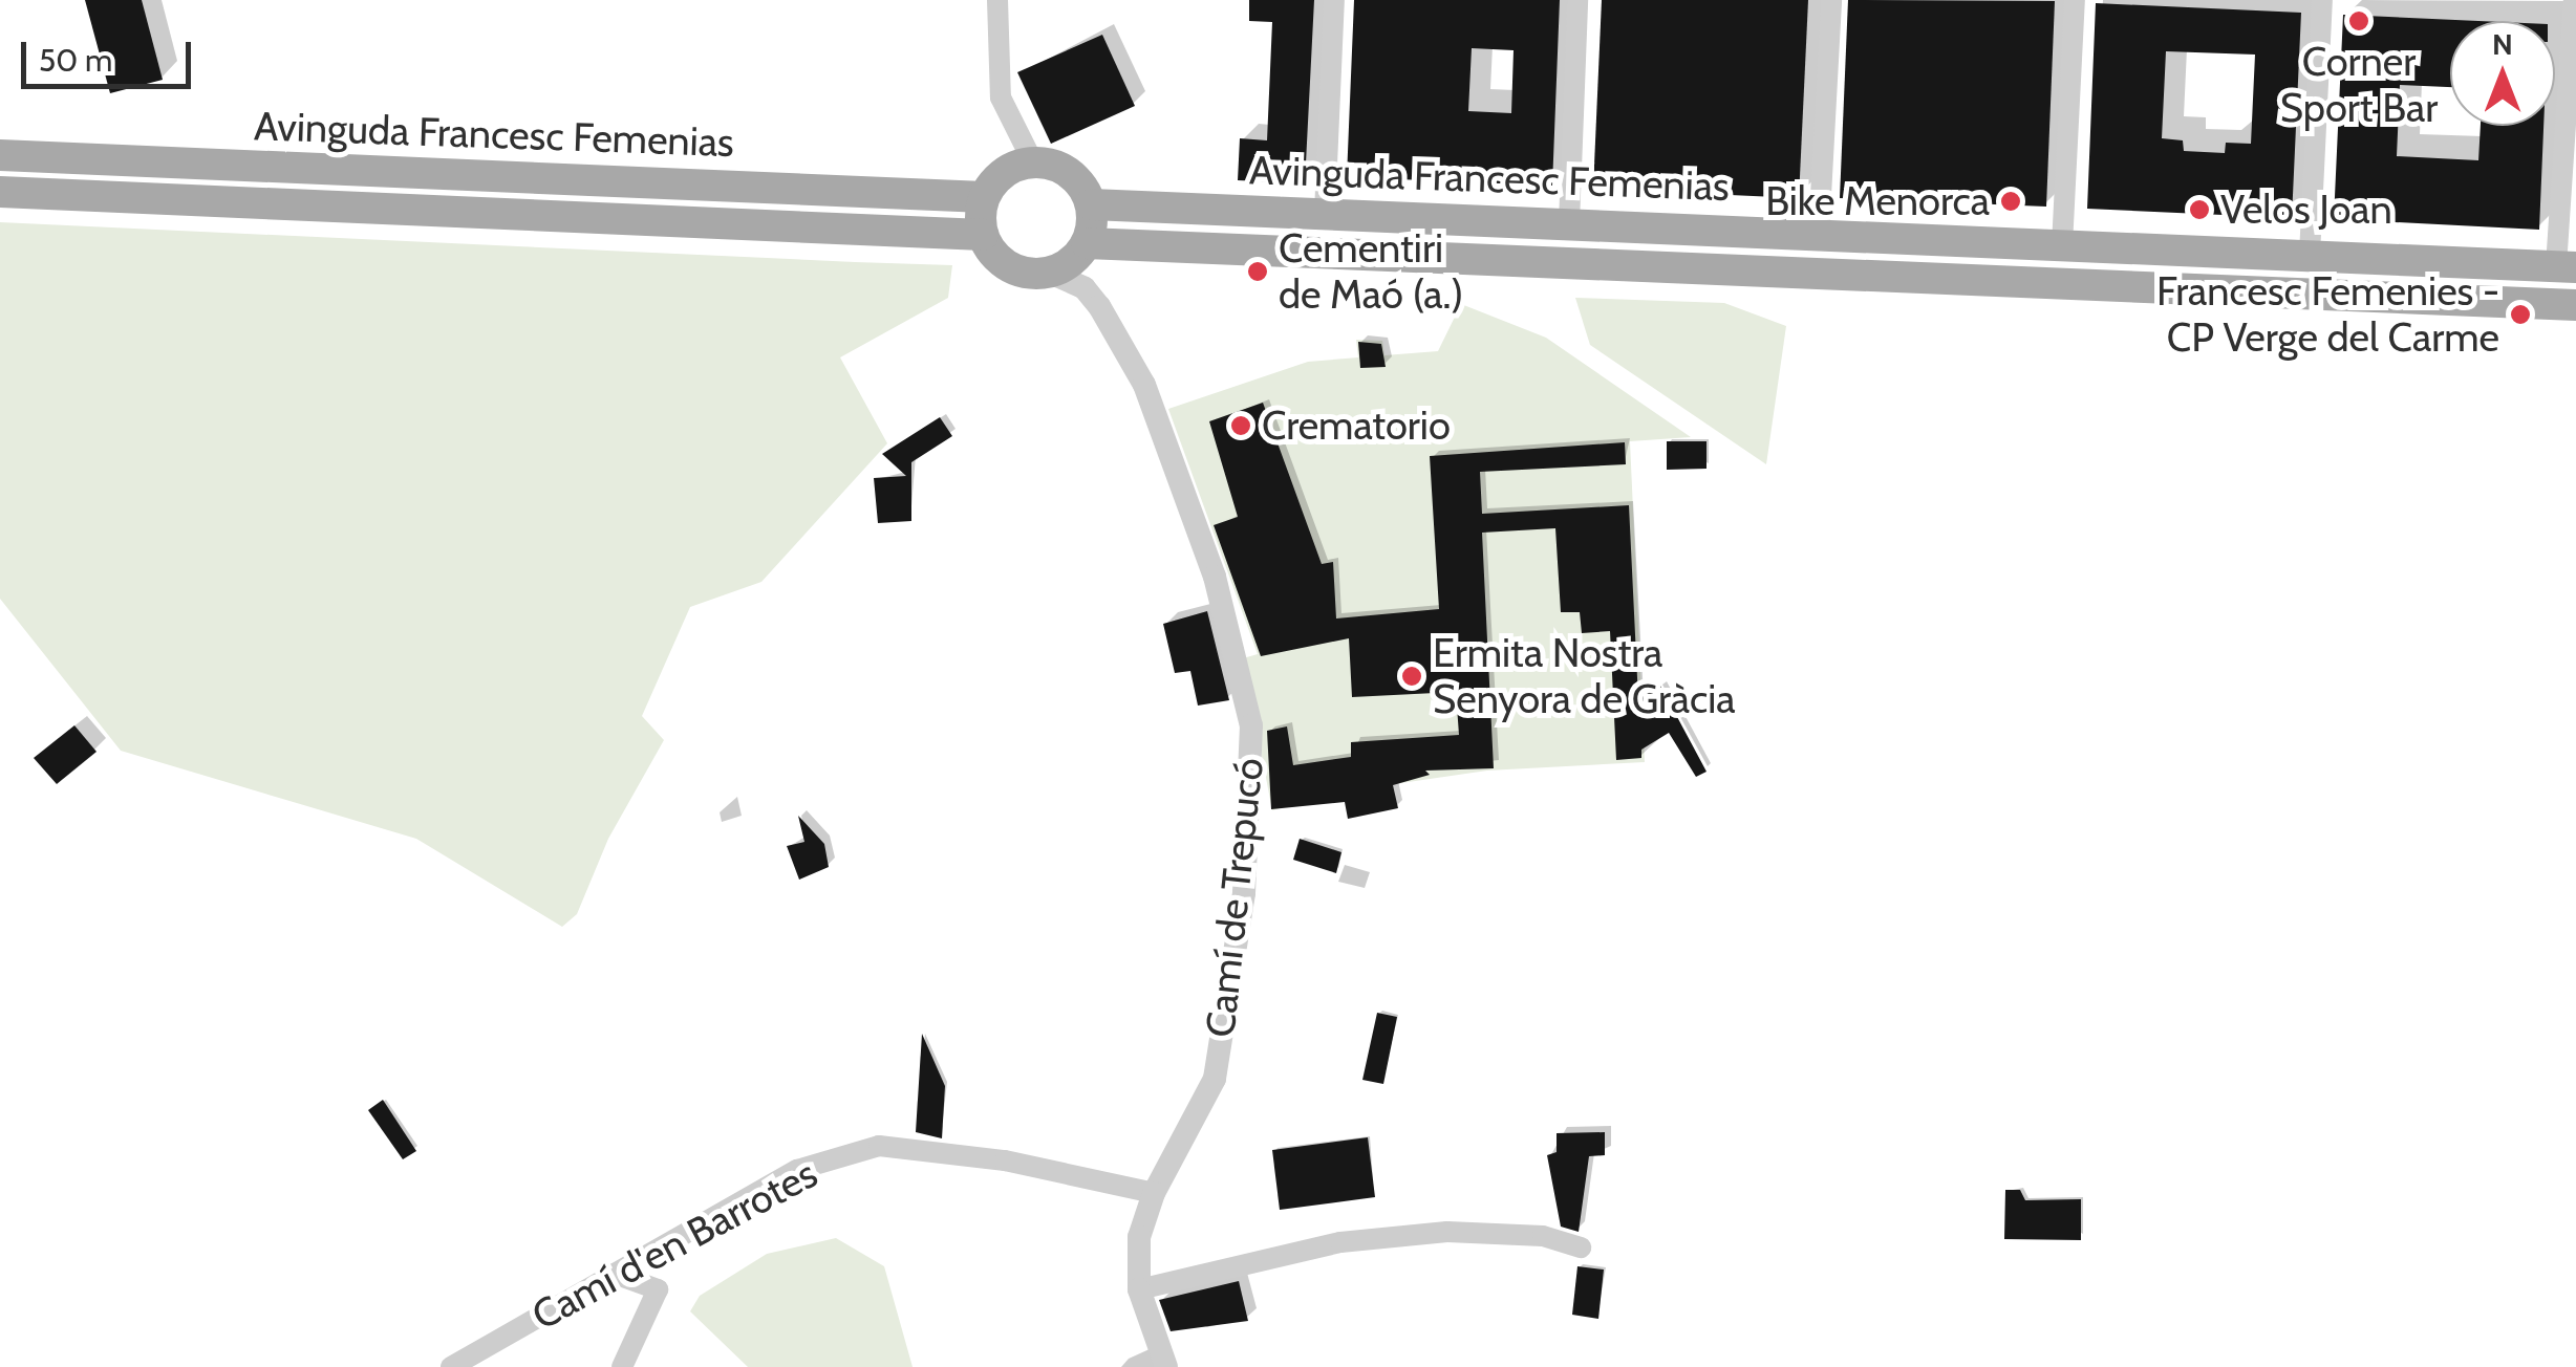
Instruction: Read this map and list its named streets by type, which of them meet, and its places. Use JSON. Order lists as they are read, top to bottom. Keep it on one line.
{"streets":{"main road":["Avinguda Francesc Femenias"],"street":["Camí de Trepucó","Camí d'en Barrotes"]},"crossings":[["Avinguda Francesc Femenias","Camí de Trepucó"],["Camí de Trepucó","Camí d'en Barrotes"]],"places":["Corner Sport Bar","Bike Menorca","Velos Joan","Cementiri de Maó (a.)","Francesc Femenies - CP Verge del Carme","Crematorio","Ermita Nostra Senyora de Gràcia"],"scale_bar":"50 m","north":"top"}
